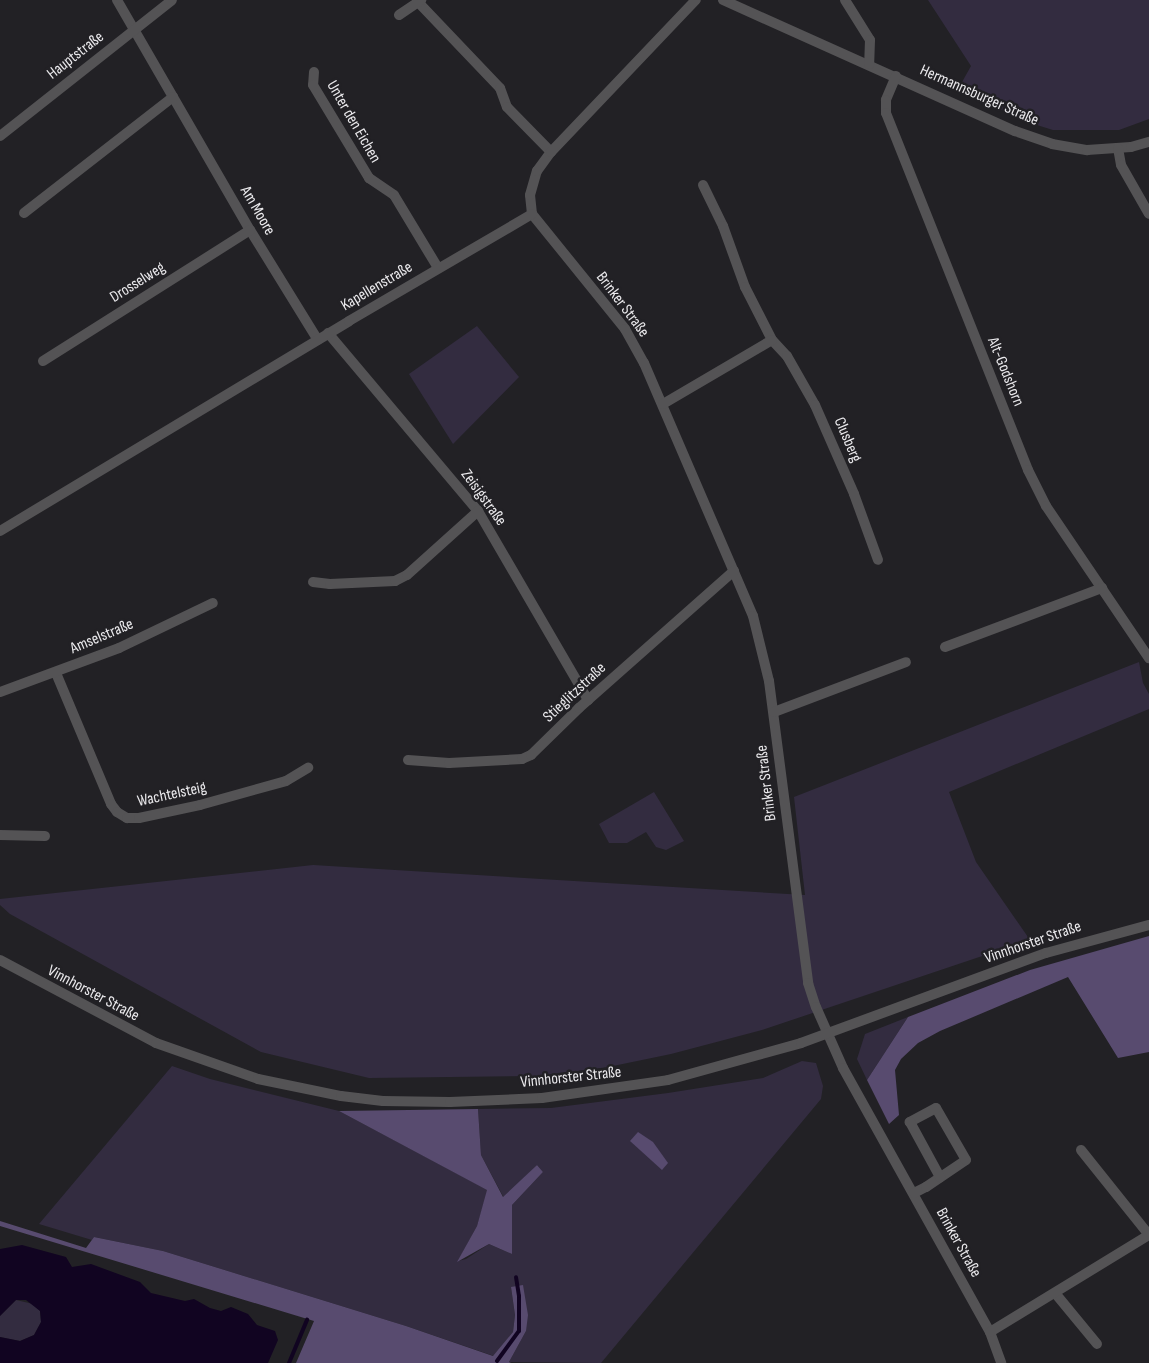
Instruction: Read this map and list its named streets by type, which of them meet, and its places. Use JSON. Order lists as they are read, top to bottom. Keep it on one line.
{"streets":{"street":["Hauptstraße","Hermannsburger Straße","Unter den Eichen","Am Moore","Drosselweg","Kapellenstraße","Brinker Straße","Alt-Godshorn","Clusberg","Zeisigstraße","Amselstraße","Stieglitzstraße","Wachtelsteig","Vinnhorster Straße"]},"crossings":[["Hauptstraße","Am Moore"],["Hermannsburger Straße","Alt-Godshorn"],["Unter den Eichen","Kapellenstraße"],["Am Moore","Drosselweg"],["Am Moore","Kapellenstraße"],["Kapellenstraße","Brinker Straße"],["Kapellenstraße","Zeisigstraße"],["Brinker Straße","Stieglitzstraße"],["Brinker Straße","Vinnhorster Straße"],["Zeisigstraße","Stieglitzstraße"],["Amselstraße","Wachtelsteig"]]}
